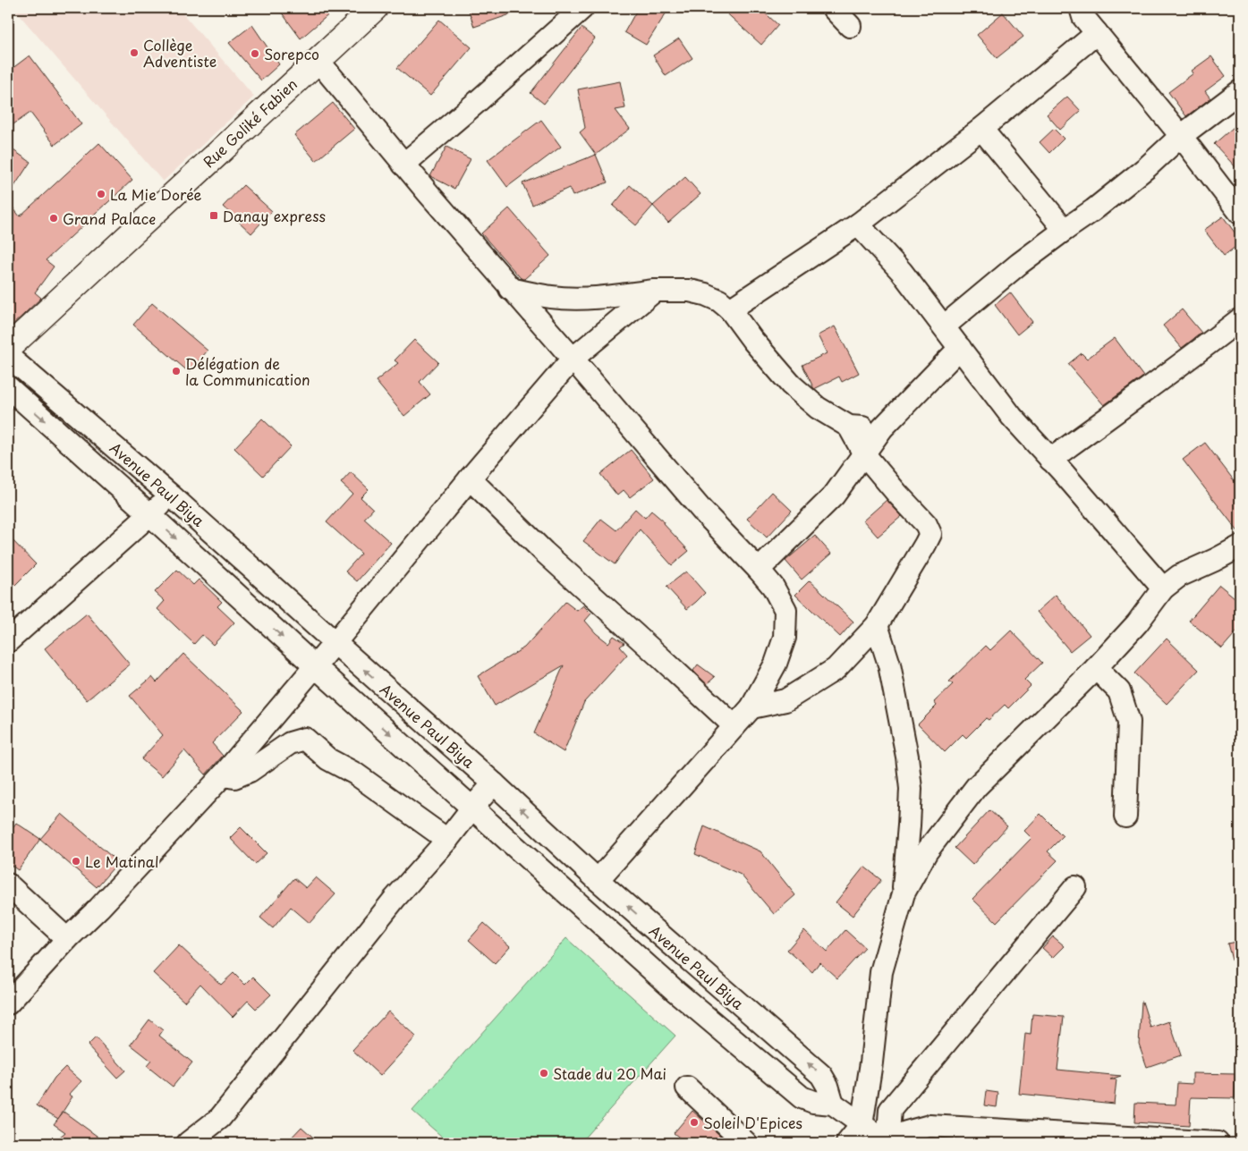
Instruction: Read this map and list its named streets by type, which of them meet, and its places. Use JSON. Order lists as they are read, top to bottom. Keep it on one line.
{"streets":{"highway":["Rue Goliké Fabien"],"street":["Avenue Paul Biya"]},"crossings":[["Rue Goliké Fabien","Avenue Paul Biya"]],"places":{"other":["Collège Adventiste","Sorepco","La Mie Dorée","Grand Palace","Délégation de la Communication","Le Matinal","Stade du 20 Mai","Soleil D'Epices"],"transit":["Danay express"]}}
